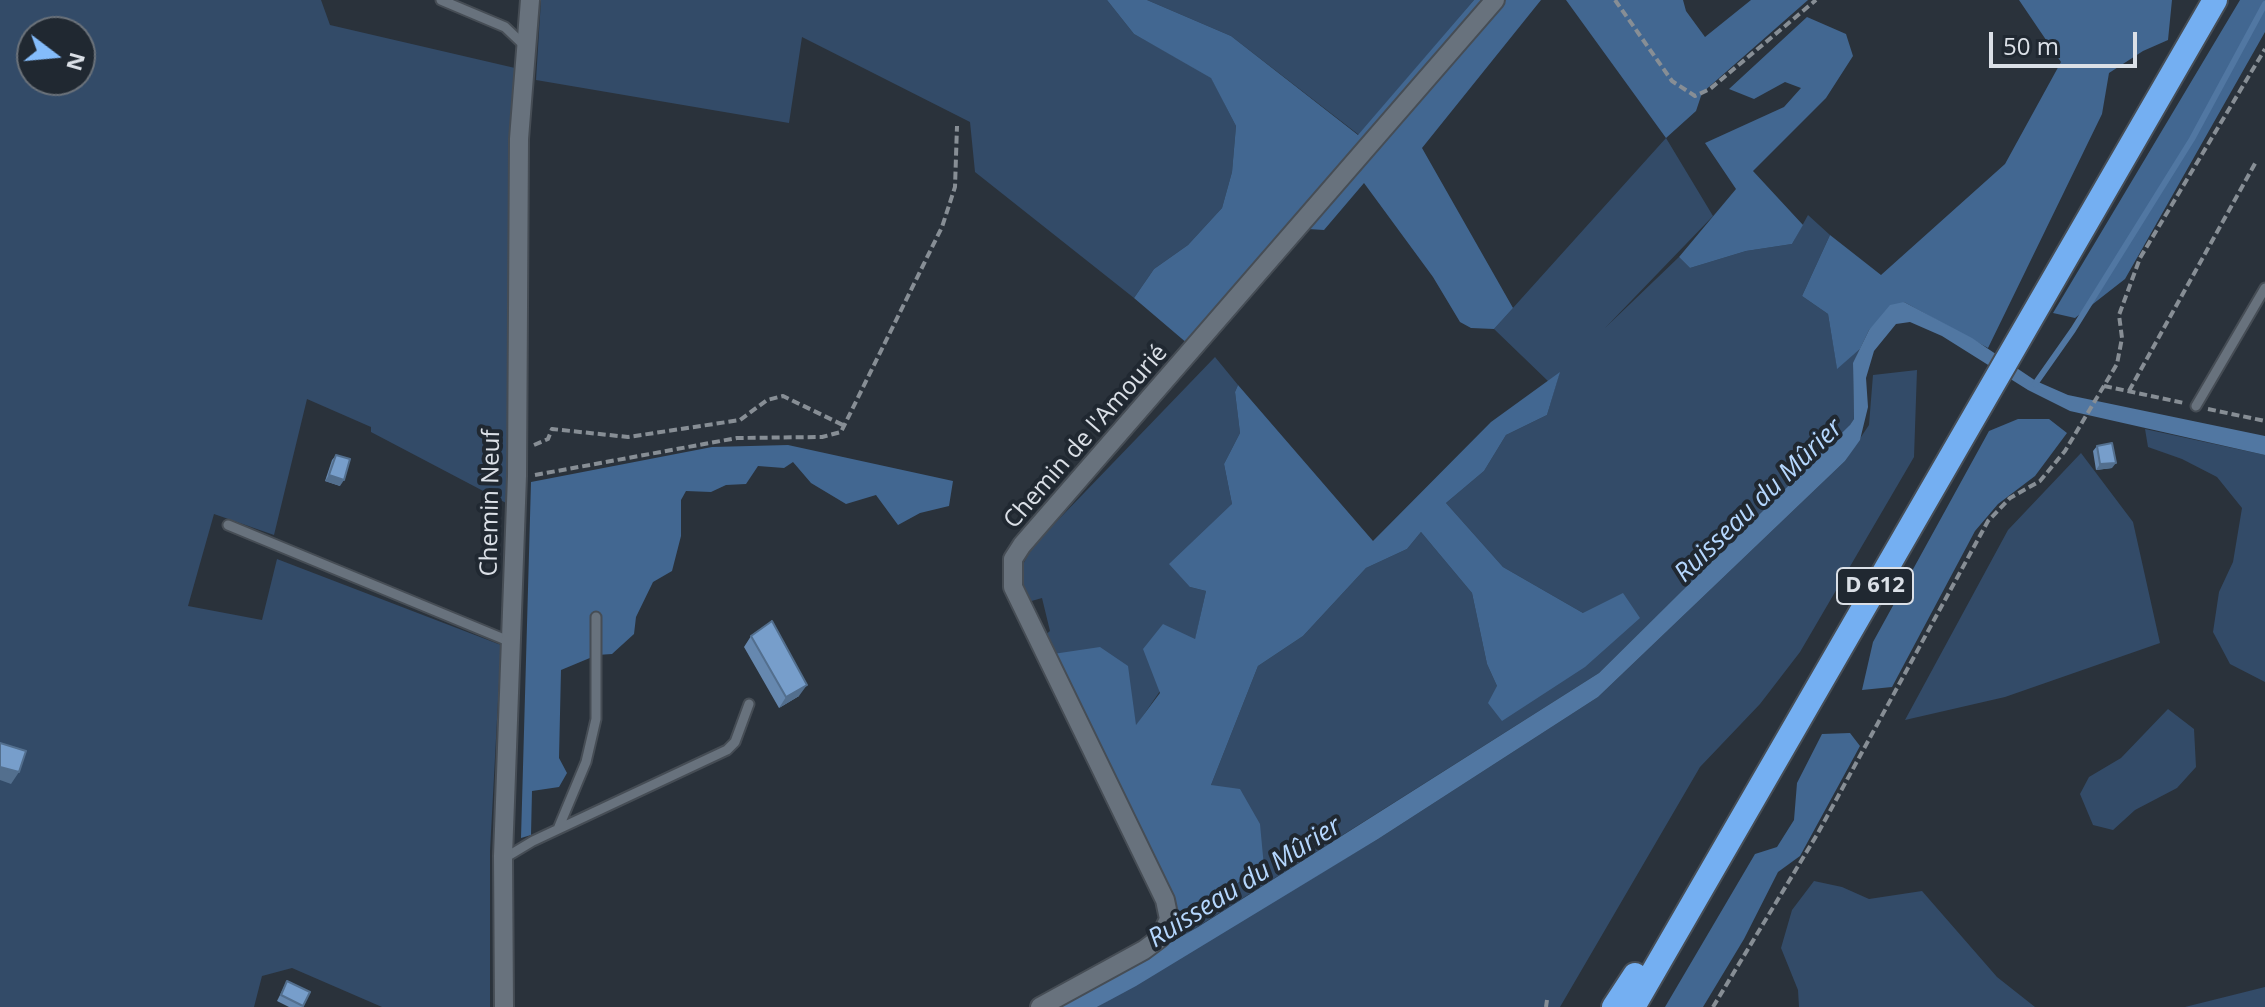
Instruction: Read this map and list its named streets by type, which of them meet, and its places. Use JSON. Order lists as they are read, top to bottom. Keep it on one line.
{"streets":{"highway":["D 612"],"street":["Chemin de l'Amourié","Chemin Neuf"]},"water":["Ruisseau du Mûrier"],"scale_bar":"50 m","north":"right"}
